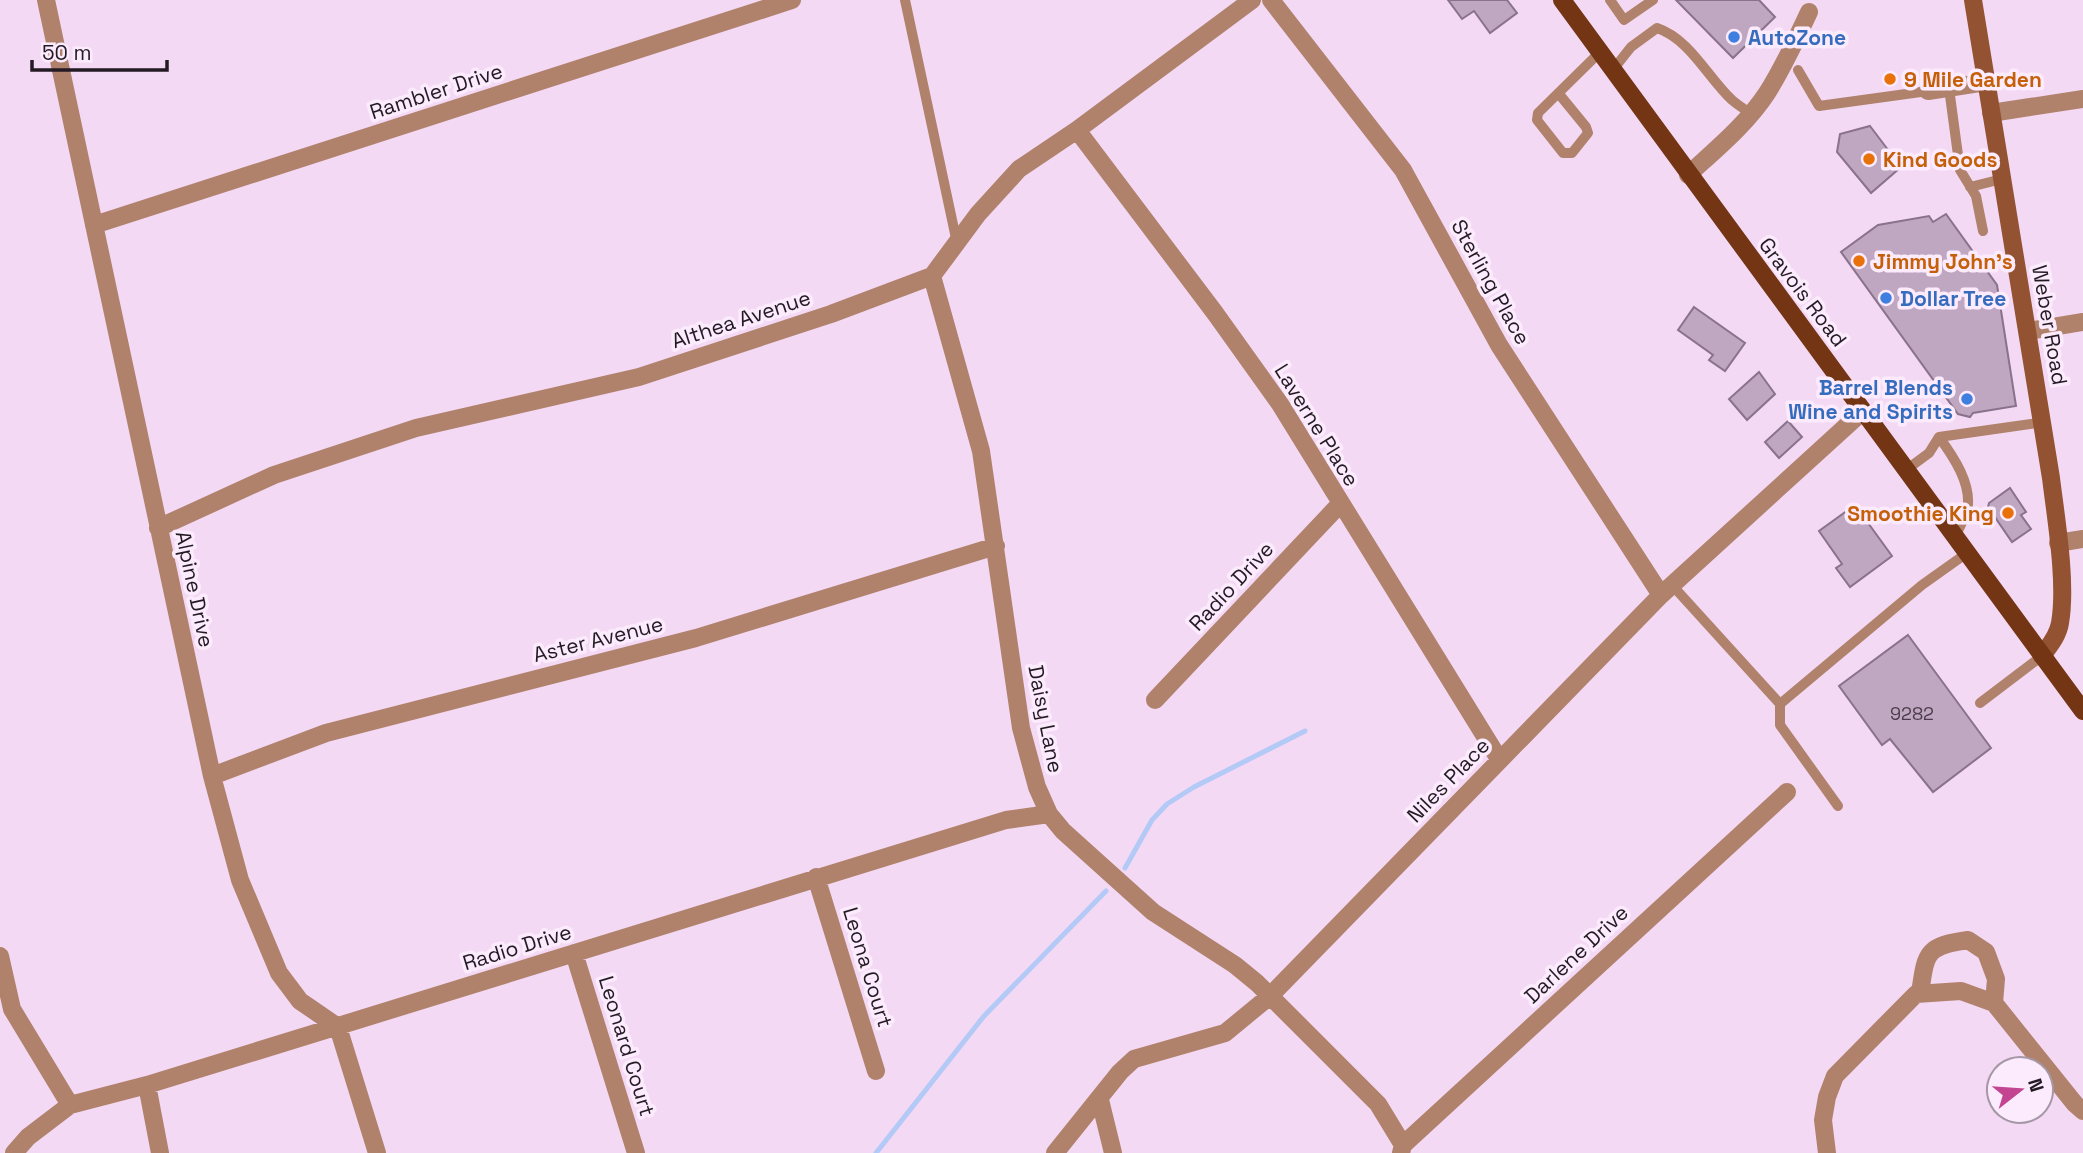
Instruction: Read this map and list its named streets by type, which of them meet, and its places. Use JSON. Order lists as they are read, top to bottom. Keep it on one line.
{"streets":{"main road":["Gravois Road"],"street":["Rambler Drive","Sterling Place","Althea Avenue","Weber Road","Laverne Place","Radio Drive","Alpine Drive","Aster Avenue","Daisy Lane","Niles Place","Darlene Drive","Leona Court","Leonard Court"]},"crossings":[["Rambler Drive","Alpine Drive"],["Sterling Place","Niles Place"],["Gravois Road","Weber Road"],["Gravois Road","Niles Place"],["Althea Avenue","Alpine Drive"],["Althea Avenue","Daisy Lane"],["Laverne Place","Radio Drive"],["Laverne Place","Niles Place"],["Radio Drive","Alpine Drive"],["Radio Drive","Daisy Lane"],["Radio Drive","Leona Court"],["Radio Drive","Leonard Court"],["Alpine Drive","Aster Avenue"],["Aster Avenue","Daisy Lane"],["Daisy Lane","Niles Place"],["Daisy Lane","Darlene Drive"]],"places":["AutoZone","9 Mile Garden","Kind Goods","Jimmy John's","Dollar Tree","Barrel Blends Wine and Spirits","Smoothie King"],"house_numbers":["9282"],"scale_bar":"50 m","north":"right"}
